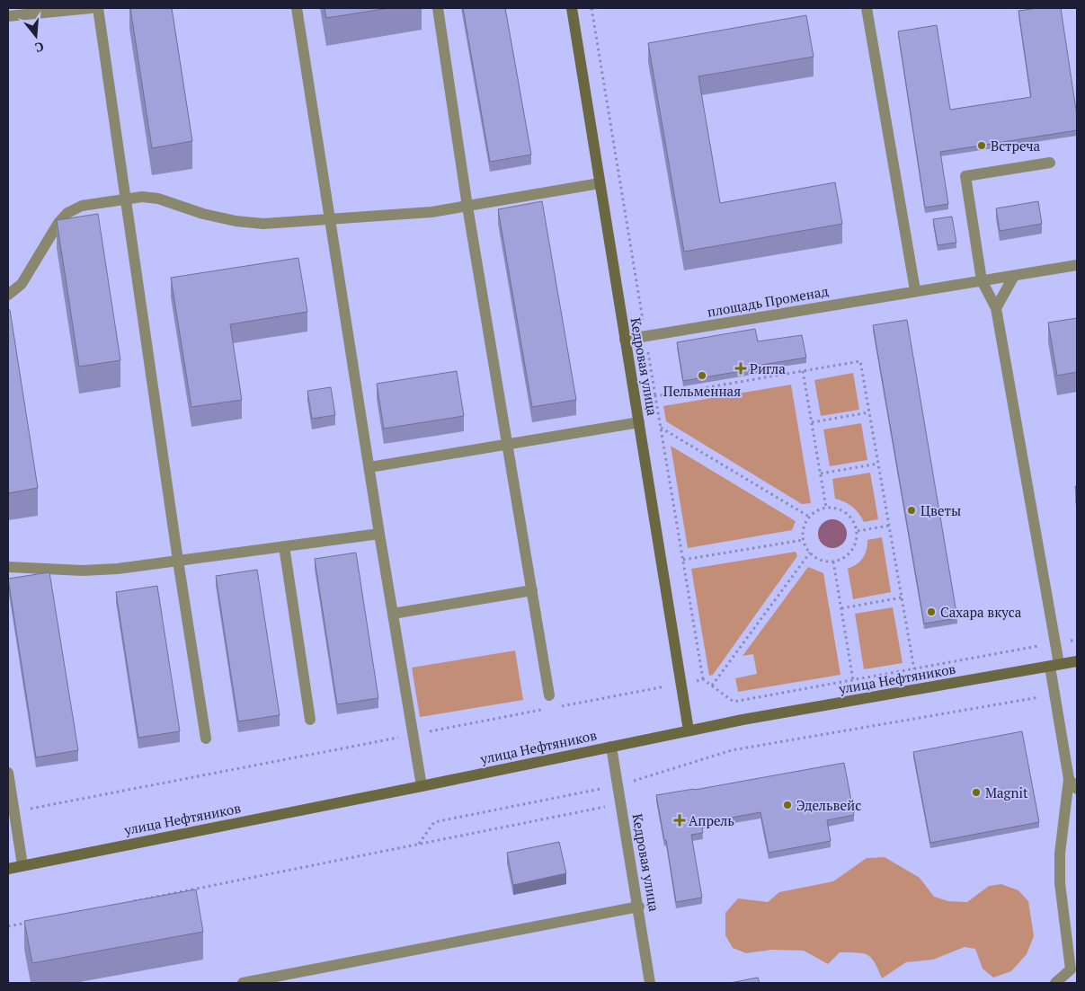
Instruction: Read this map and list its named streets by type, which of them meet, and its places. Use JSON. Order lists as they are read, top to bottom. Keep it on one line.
{"streets":{"street":["площадь Променад","Кедровая улица","улица Нефтяников"]},"crossings":[["площадь Променад","Кедровая улица"],["Кедровая улица","улица Нефтяников"]],"places":{"other":["Встреча","Пельменная","Цветы","Сахара вкуса","Magnit","Эдельвейс"],"health":["Ригла","Апрель"]},"north":"bottom"}
